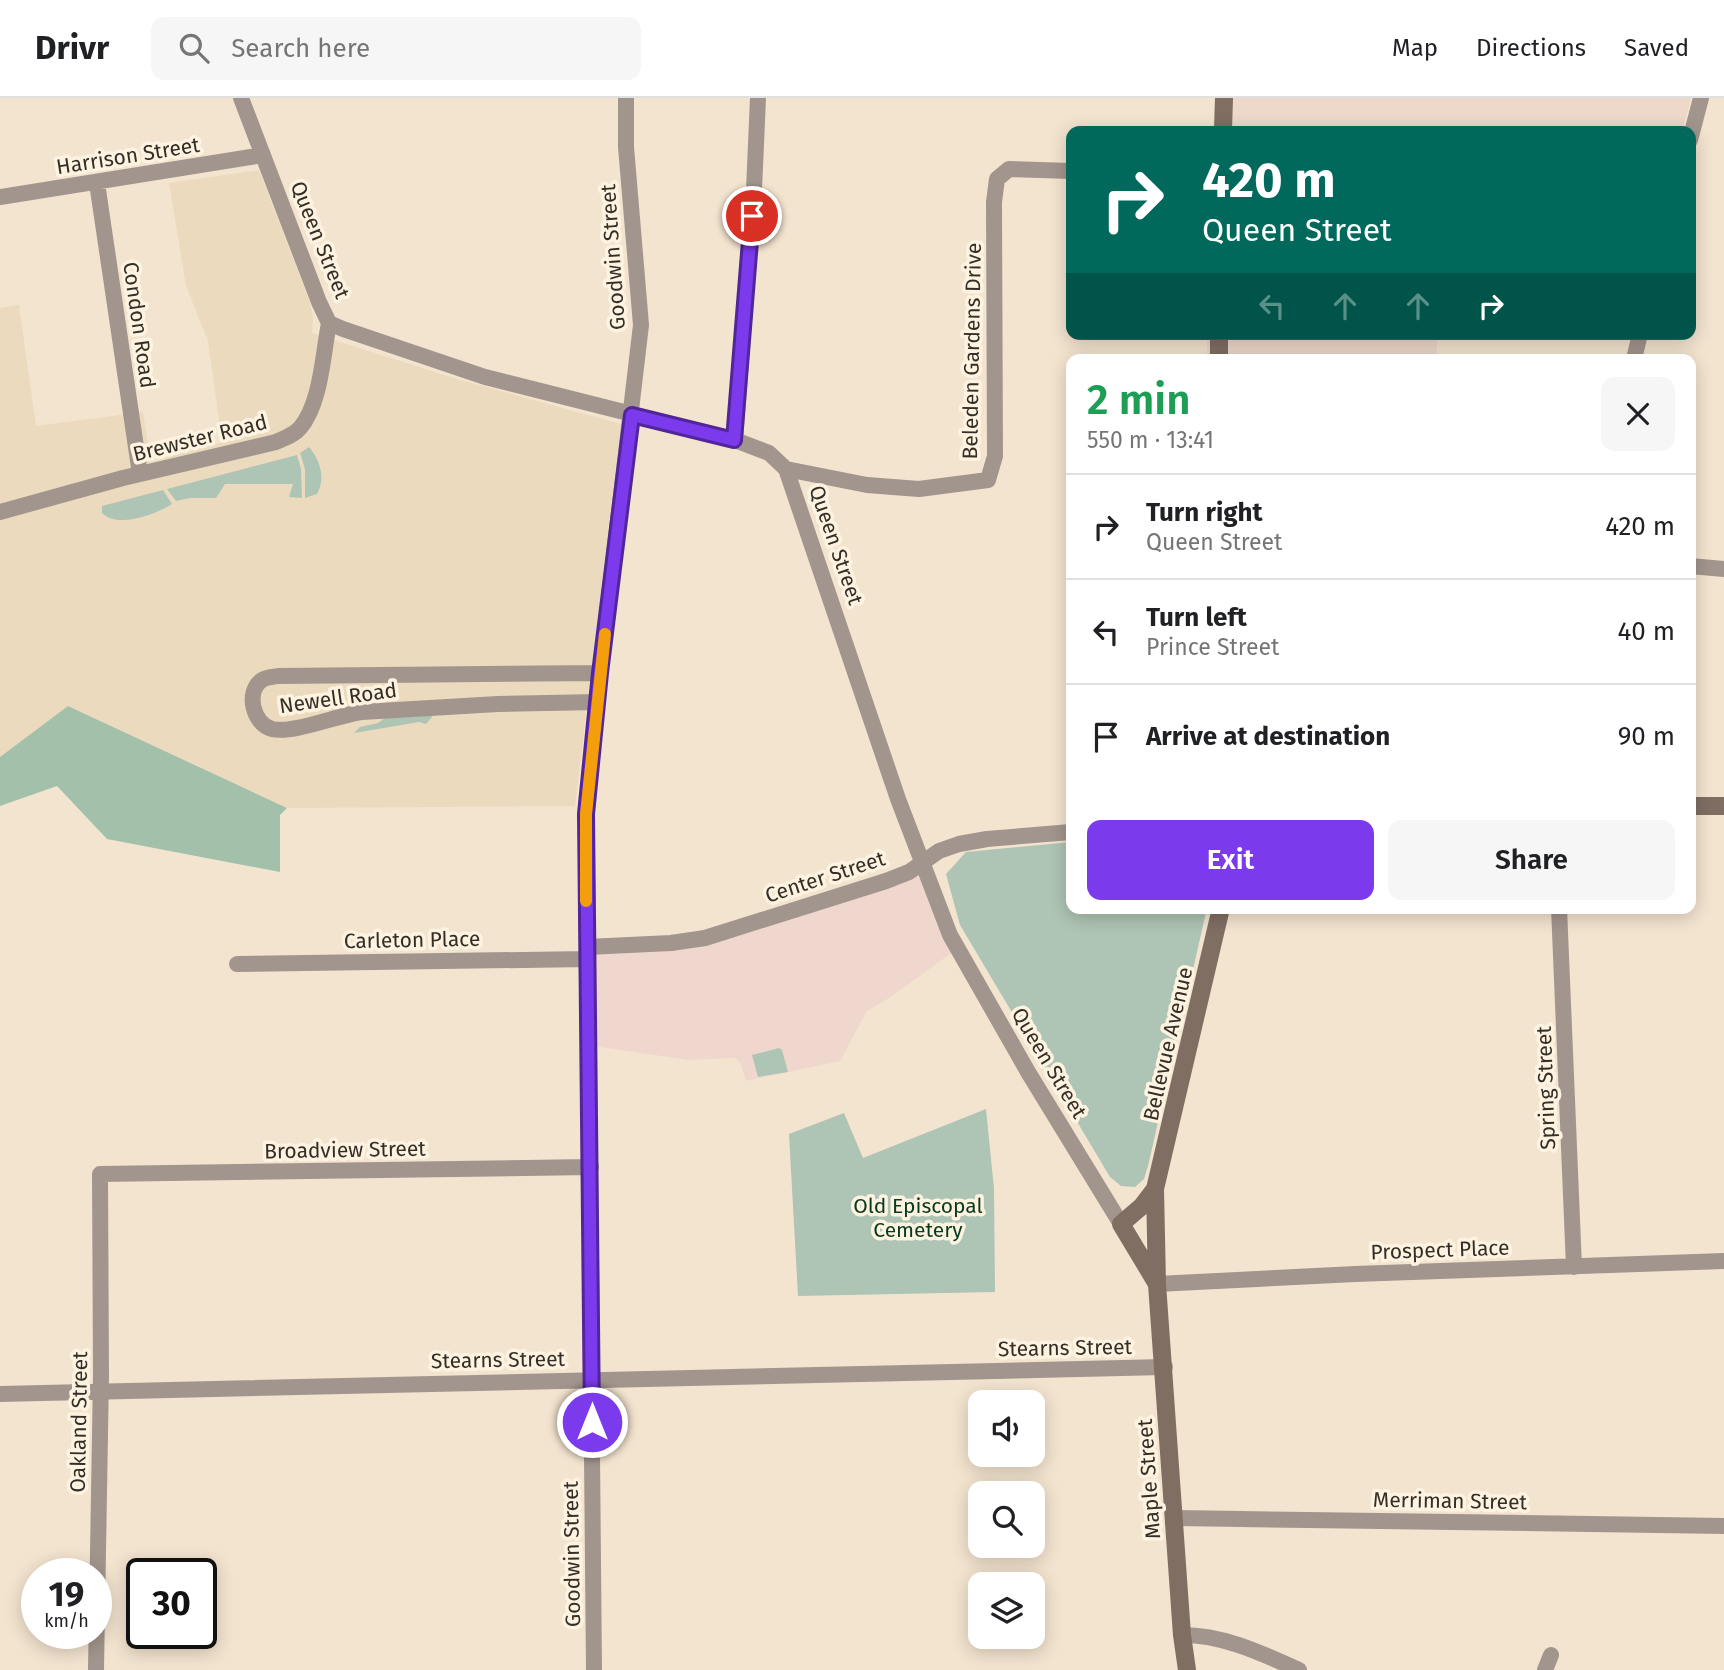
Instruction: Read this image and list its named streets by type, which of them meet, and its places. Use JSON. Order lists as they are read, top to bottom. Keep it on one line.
{"streets":{"street":["Harrison Street","Queen Street","Goodwin Street","Condon Road","Beleden Gardens Drive","Brewster Road","Newell Road","Center Street","Carleton Place","Bellevue Avenue","Spring Street","Broadview Street","Prospect Place","Stearns Street","Oakland Street","Maple Street","Merriman Street"]},"crossings":[["Harrison Street","Queen Street"],["Harrison Street","Condon Road"],["Queen Street","Goodwin Street"],["Queen Street","Beleden Gardens Drive"],["Queen Street","Brewster Road"],["Queen Street","Center Street"],["Queen Street","Bellevue Avenue"],["Queen Street","Prospect Place"],["Queen Street","Maple Street"],["Goodwin Street","Newell Road"],["Goodwin Street","Center Street"],["Goodwin Street","Carleton Place"],["Goodwin Street","Broadview Street"],["Goodwin Street","Stearns Street"],["Condon Road","Brewster Road"],["Center Street","Carleton Place"],["Bellevue Avenue","Prospect Place"],["Bellevue Avenue","Maple Street"],["Spring Street","Prospect Place"],["Broadview Street","Oakland Street"],["Prospect Place","Maple Street"],["Stearns Street","Oakland Street"],["Stearns Street","Maple Street"],["Maple Street","Merriman Street"]],"parks":["Old Episcopal Cemetery"],"page":{"header":"Drivr","search":"Search here","nav":["Map","Directions","Saved"],"turn":["420 m","Queen Street"],"heading":["2 min","550 m · 13:41"],"list":[{"name":"Turn right","note":"Queen Street","value":"420 m"},{"name":"Turn left","note":"Prince Street","value":"40 m"},{"name":"Arrive at destination","value":"90 m"}],"buttons":["Exit","Share"],"speed":"19 km/h","limit":"30"}}
